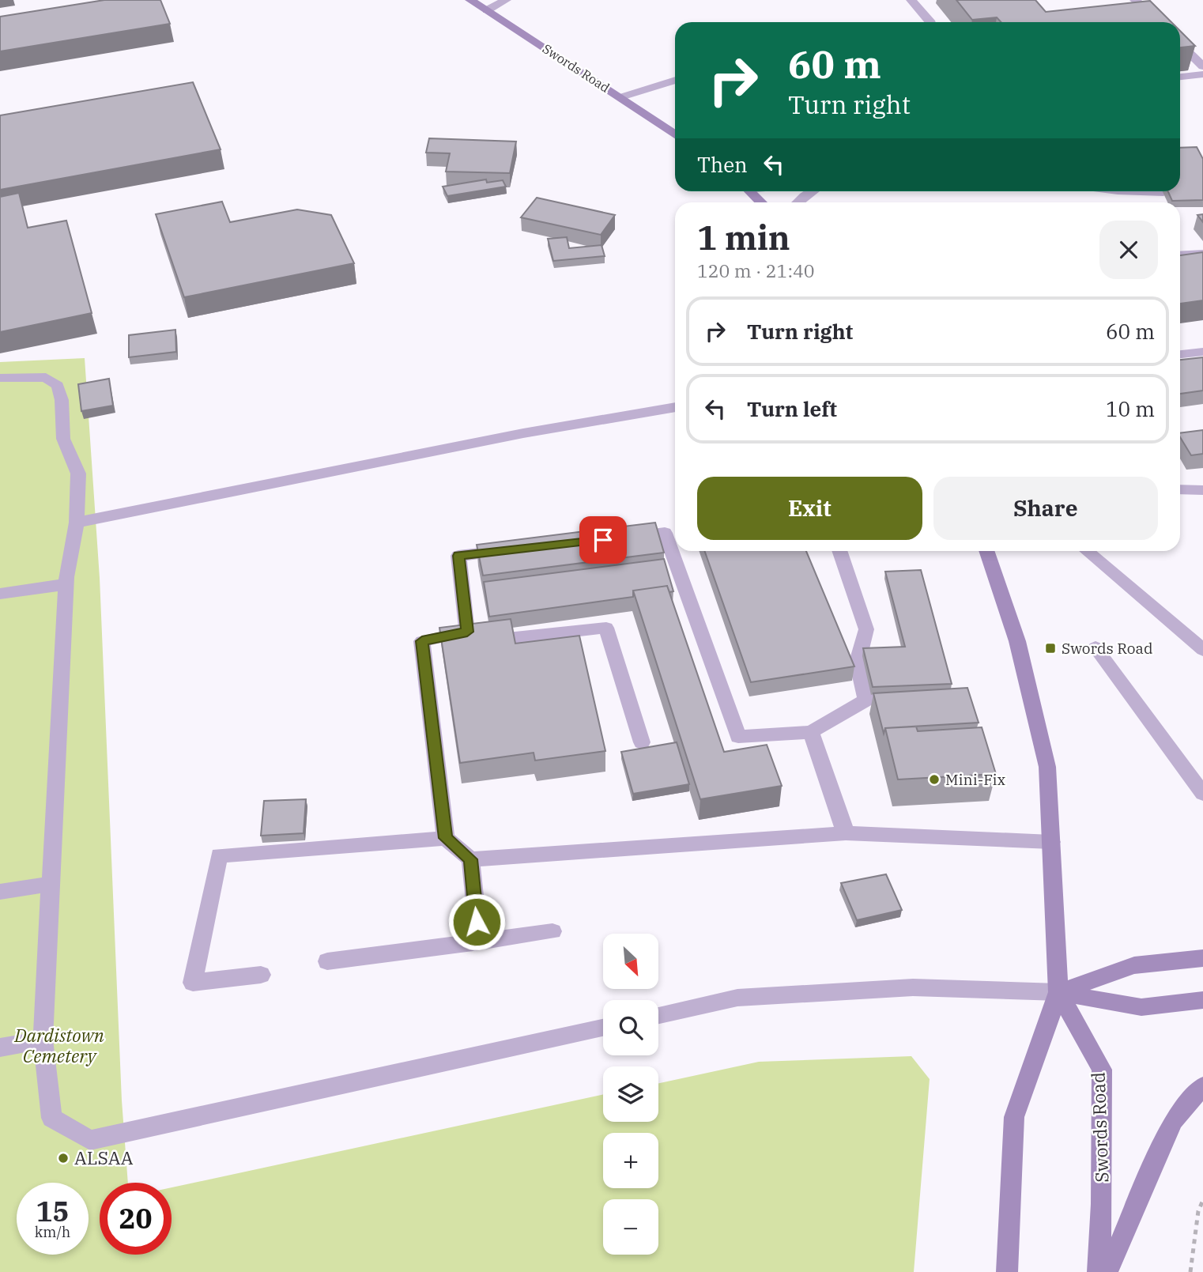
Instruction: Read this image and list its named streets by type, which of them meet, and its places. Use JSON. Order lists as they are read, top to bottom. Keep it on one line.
{"streets":{"main road":["Swords Road"]},"parks":["Dardistown Cemetery"],"places":{"transit":["Swords Road"],"other":["Mini-Fix","ALSAA"]},"north":"bottom right","page":{"turn":["60 m","Turn right"],"then":"Then","heading":["1 min","120 m · 21:40"],"list":[{"name":"Turn right","value":"60 m"},{"name":"Turn left","value":"10 m"}],"buttons":["Exit","Share"],"map_buttons":["+","−"],"speed":"15 km/h","limit":"20"}}
